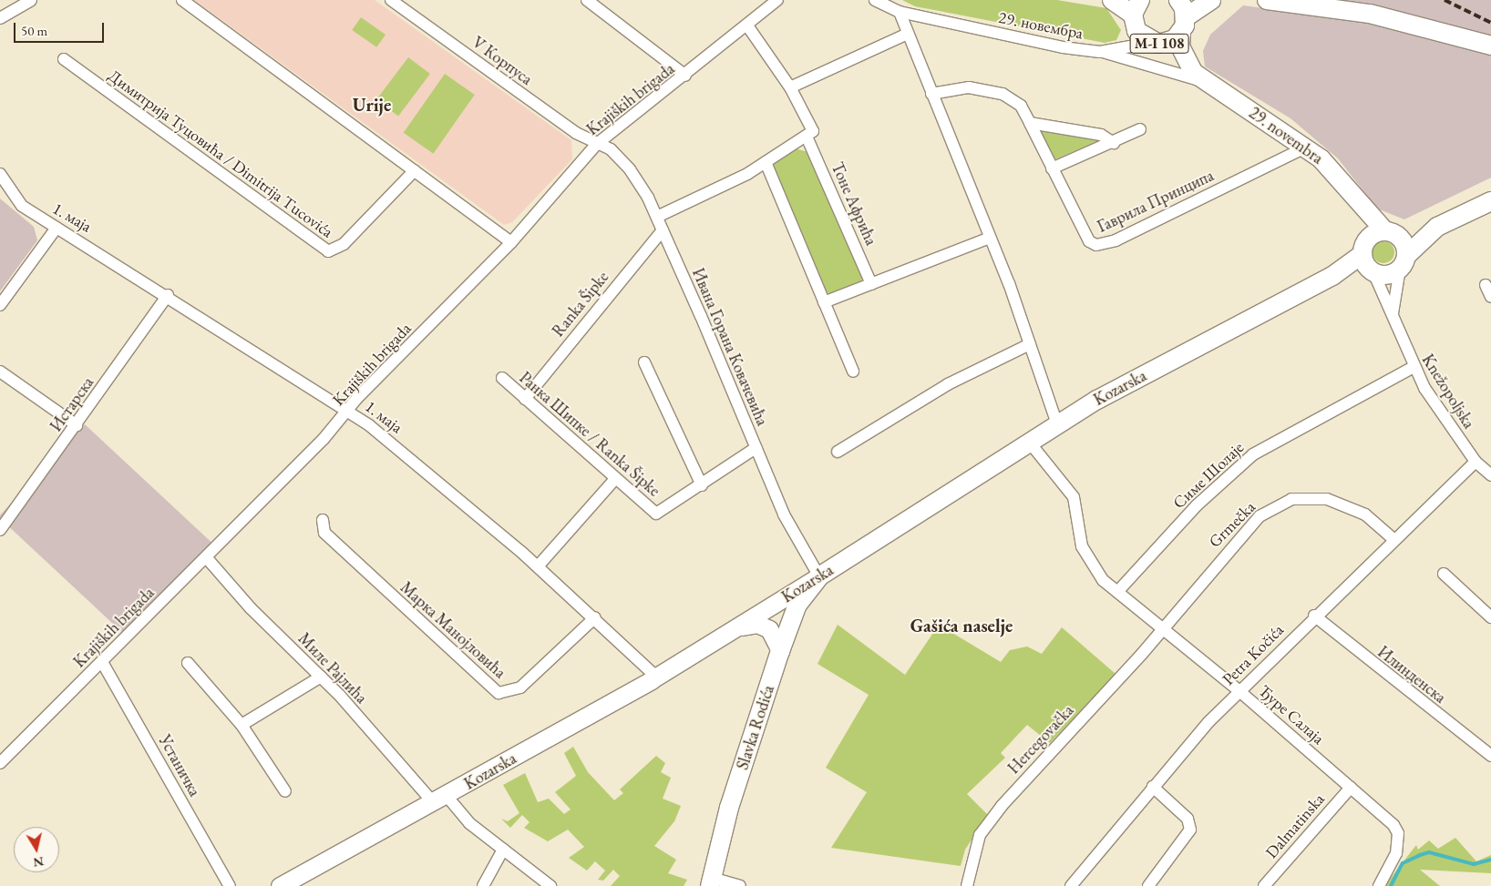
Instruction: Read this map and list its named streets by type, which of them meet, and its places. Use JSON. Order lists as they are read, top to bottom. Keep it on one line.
{"streets":{"main road":["M-I 108","29. novembra","Kozarska","Slavka Rodića"],"street":["29. новембра","V Корпуса","Krajiških brigada","Димитрија Туцовића / Dimitrija Tucovića","Гаврила Принципа","Тоне Афрића","1. маја","Ranka Šipke","Ивана Горана Ковачевића","Knežopoljska","Истарска","Ранка Шипке / Ranka Šipke","Симе Шолаје","Grmečka","Марка Манојловића","Petra Kočića","Миле Рајлића","Илинденска","Ђуре Салаја","Hercegovačka","Устаничка","Dalmatinska"]},"crossings":[["29. новембра","29. novembra"],["M-I 108","29. novembra"],["V Корпуса","Krajiških brigada"],["V Корпуса","Ивана Горана Ковачевића"],["Krajiških brigada","1. маја"],["Krajiških brigada","Ивана Горана Ковачевића"],["Krajiških brigada","Миле Рајлића"],["Krajiških brigada","Устаничка"],["29. novembra","Гаврила Принципа"],["29. novembra","Kozarska"],["29. novembra","Knežopoljska"],["1. маја","Kozarska"],["1. маја","Истарска"],["1. маја","Марка Манојловића"],["Ranka Šipke","Ивана Горана Ковачевића"],["Ranka Šipke","Ранка Шипке / Ranka Šipke"],["Ивана Горана Ковачевића","Kozarska"],["Ивана Горана Ковачевића","Ранка Шипке / Ranka Šipke"],["Ивана Горана Ковачевића","Slavka Rodića"],["Kozarska","Knežopoljska"],["Kozarska","Миле Рајлића"],["Kozarska","Ђуре Салаја"],["Kozarska","Slavka Rodića"],["Knežopoljska","Симе Шолаје"],["Knežopoljska","Petra Kočića"],["Симе Шолаје","Ђуре Салаја"],["Grmečka","Petra Kočića"],["Grmečka","Ђуре Салаја"],["Grmečka","Hercegovačka"],["Petra Kočića","Илинденска"],["Petra Kočića","Ђуре Салаја"],["Ђуре Салаја","Hercegovačka"],["Ђуре Салаја","Dalmatinska"]],"districts":["Urije","Gašića naselje"],"scale_bar":"50 m","north":"bottom"}
